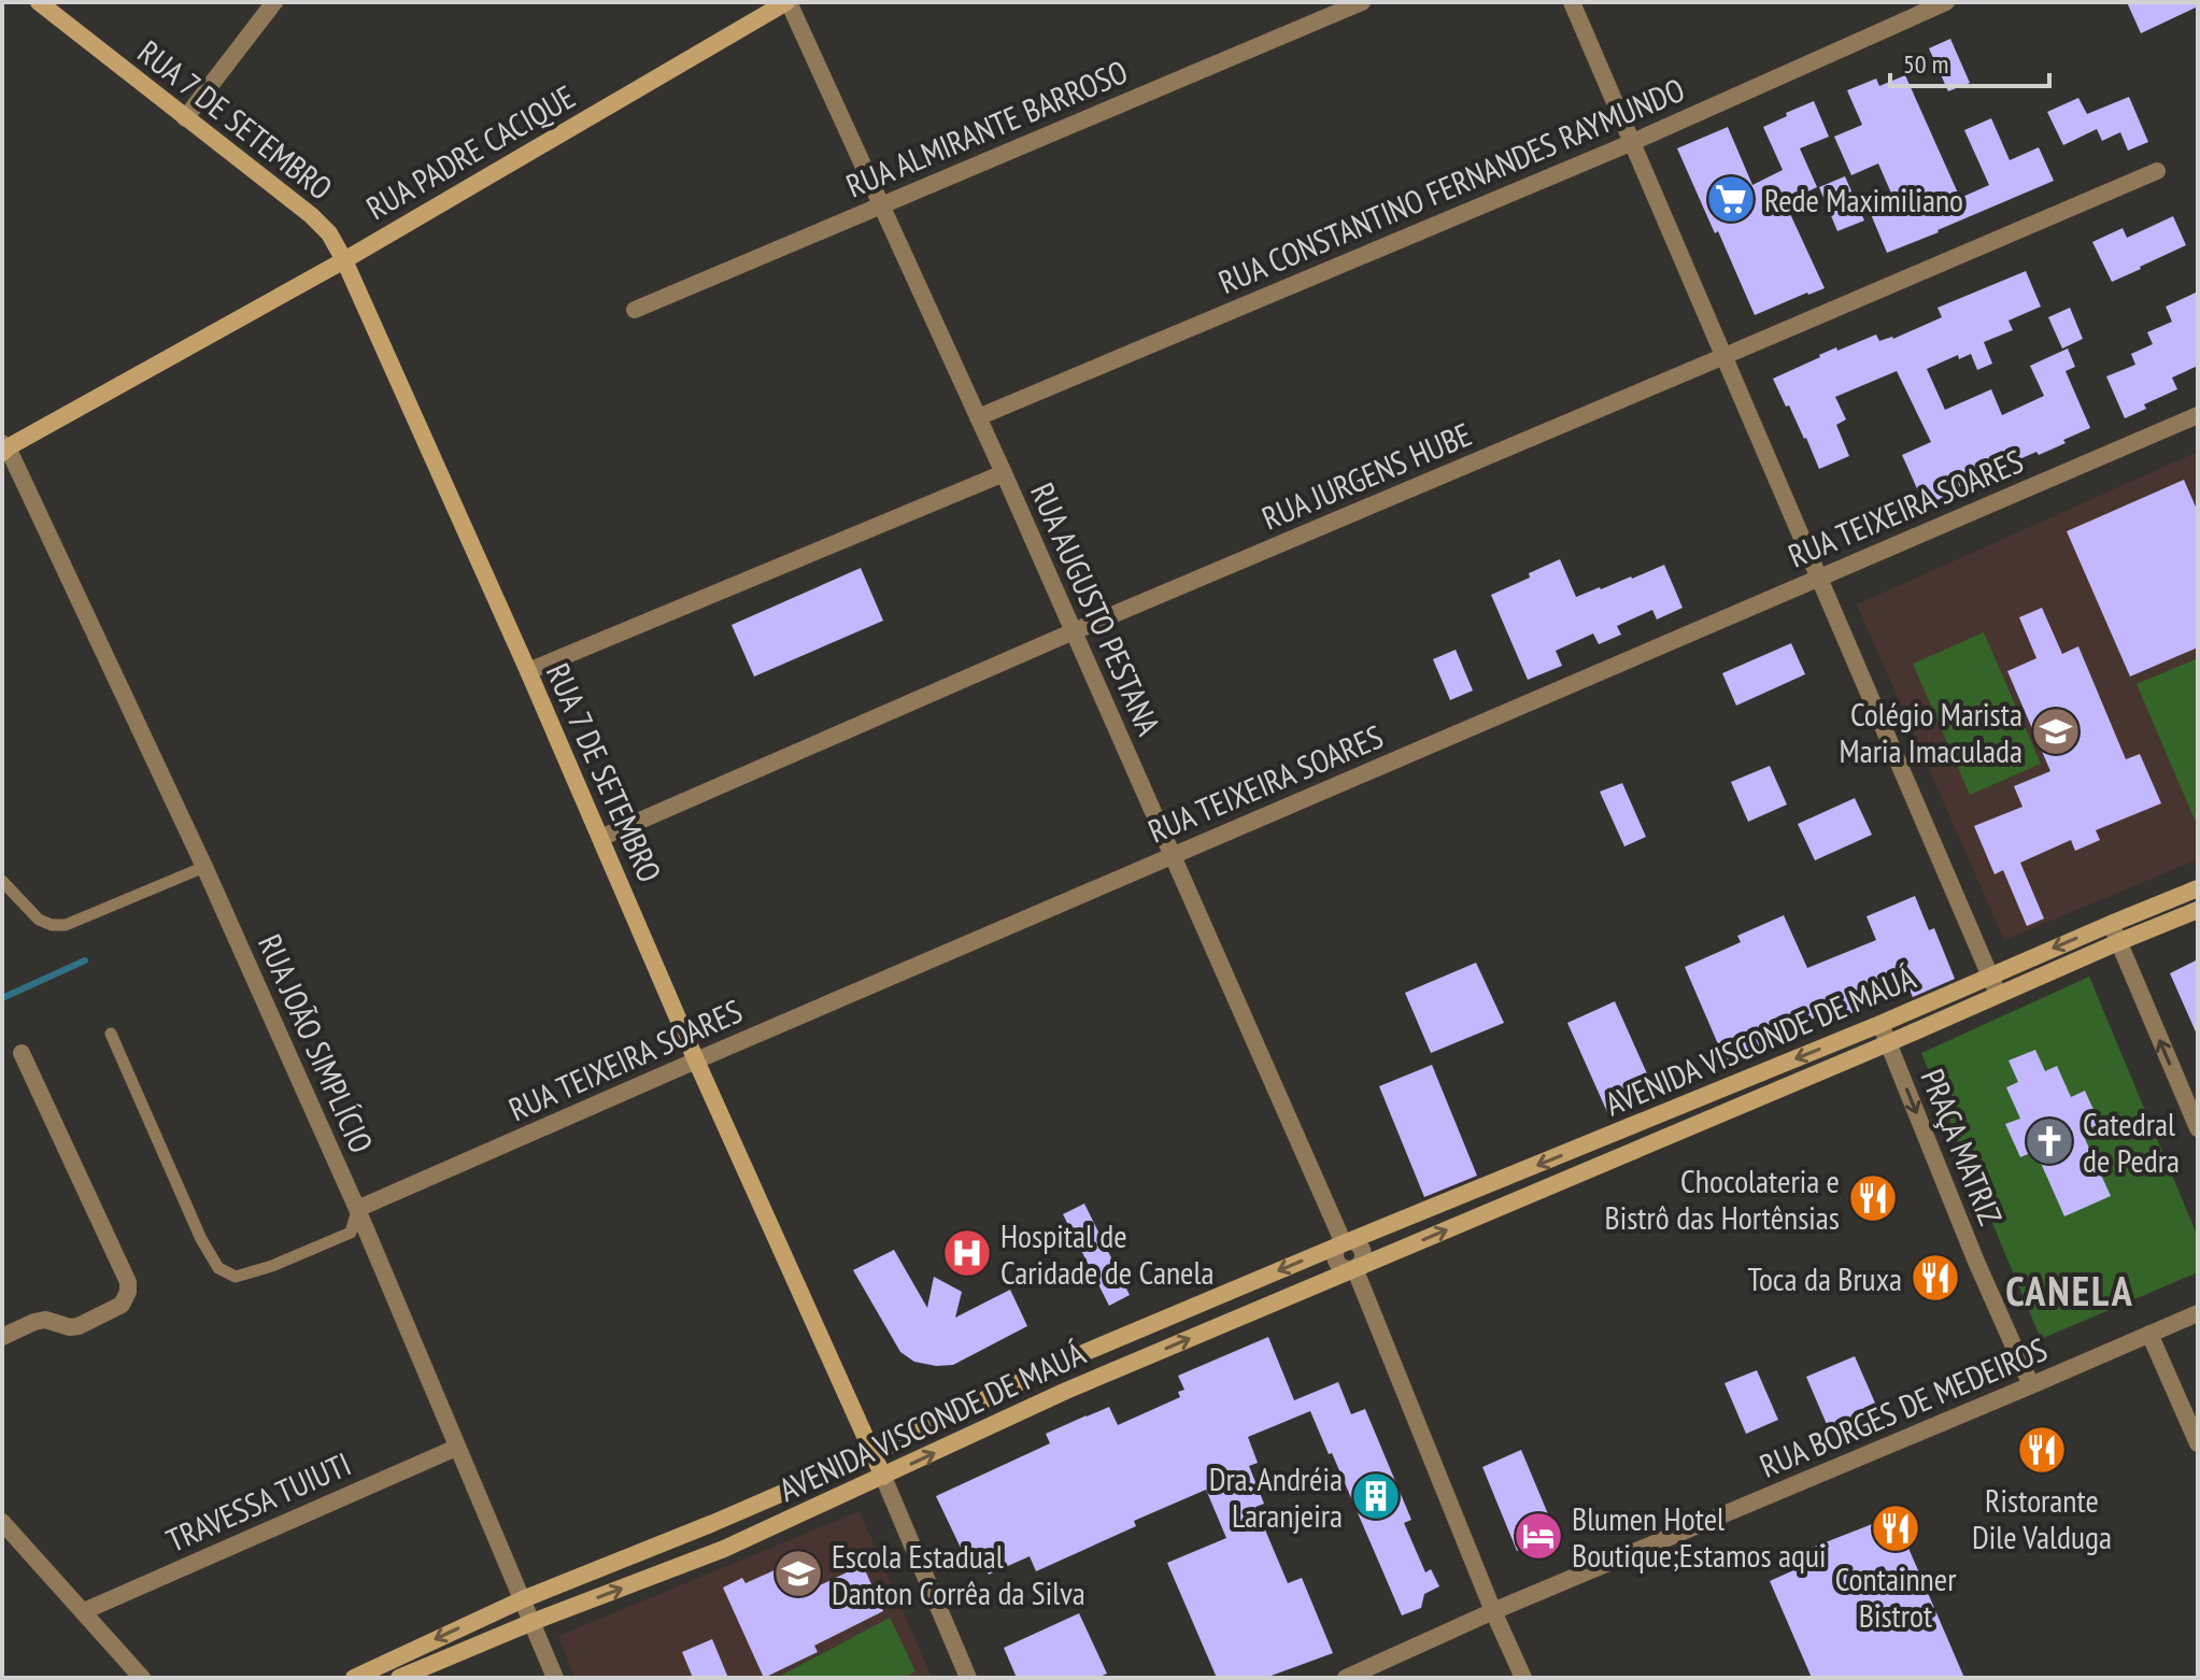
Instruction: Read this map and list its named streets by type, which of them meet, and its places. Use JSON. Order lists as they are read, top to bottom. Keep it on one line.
{"streets":{"main road":["RUA 7 DE SETEMBRO","RUA PADRE CACIQUE","AVENIDA VISCONDE DE MAUÁ"],"street":["RUA ALMIRANTE BARROSO","RUA CONSTANTINO FERNANDES RAYMUNDO","RUA JURGENS HUBE","RUA TEIXEIRA SOARES","RUA AUGUSTO PESTANA","RUA JOÃO SIMPLÍCIO","PRAÇA MATRIZ","RUA BORGES DE MEDEIROS","TRAVESSA TUIUTI"]},"crossings":[["RUA 7 DE SETEMBRO","RUA PADRE CACIQUE"],["RUA 7 DE SETEMBRO","RUA JURGENS HUBE"],["RUA 7 DE SETEMBRO","RUA TEIXEIRA SOARES"],["RUA 7 DE SETEMBRO","AVENIDA VISCONDE DE MAUÁ"],["RUA ALMIRANTE BARROSO","RUA AUGUSTO PESTANA"],["RUA PADRE CACIQUE","RUA AUGUSTO PESTANA"],["RUA PADRE CACIQUE","RUA JOÃO SIMPLÍCIO"],["RUA CONSTANTINO FERNANDES RAYMUNDO","RUA AUGUSTO PESTANA"],["RUA JURGENS HUBE","RUA AUGUSTO PESTANA"],["RUA TEIXEIRA SOARES","RUA AUGUSTO PESTANA"],["RUA TEIXEIRA SOARES","RUA JOÃO SIMPLÍCIO"],["RUA AUGUSTO PESTANA","AVENIDA VISCONDE DE MAUÁ"],["AVENIDA VISCONDE DE MAUÁ","RUA JOÃO SIMPLÍCIO"],["AVENIDA VISCONDE DE MAUÁ","PRAÇA MATRIZ"],["RUA JOÃO SIMPLÍCIO","TRAVESSA TUIUTI"],["PRAÇA MATRIZ","RUA BORGES DE MEDEIROS"]],"one_way":["PRAÇA MATRIZ"],"districts":["CANELA"],"places":{"supermarket":["Rede Maximiliano"],"school or university":["Colégio Marista Maria Imaculada","Escola Estadual Danton Corrêa da Silva"],"church":["Catedral de Pedra"],"restaurant":["Chocolateria e Bistrô das Hortênsias","Toca da Bruxa","Ristorante Dile Valduga","Containner Bistrot"],"hospital":["Hospital de Caridade de Canela"],"building":["Dra. Andréia Laranjeira"],"hotel":["Blumen Hotel Boutique;Estamos aqui"]},"scale_bar":"50 m"}
